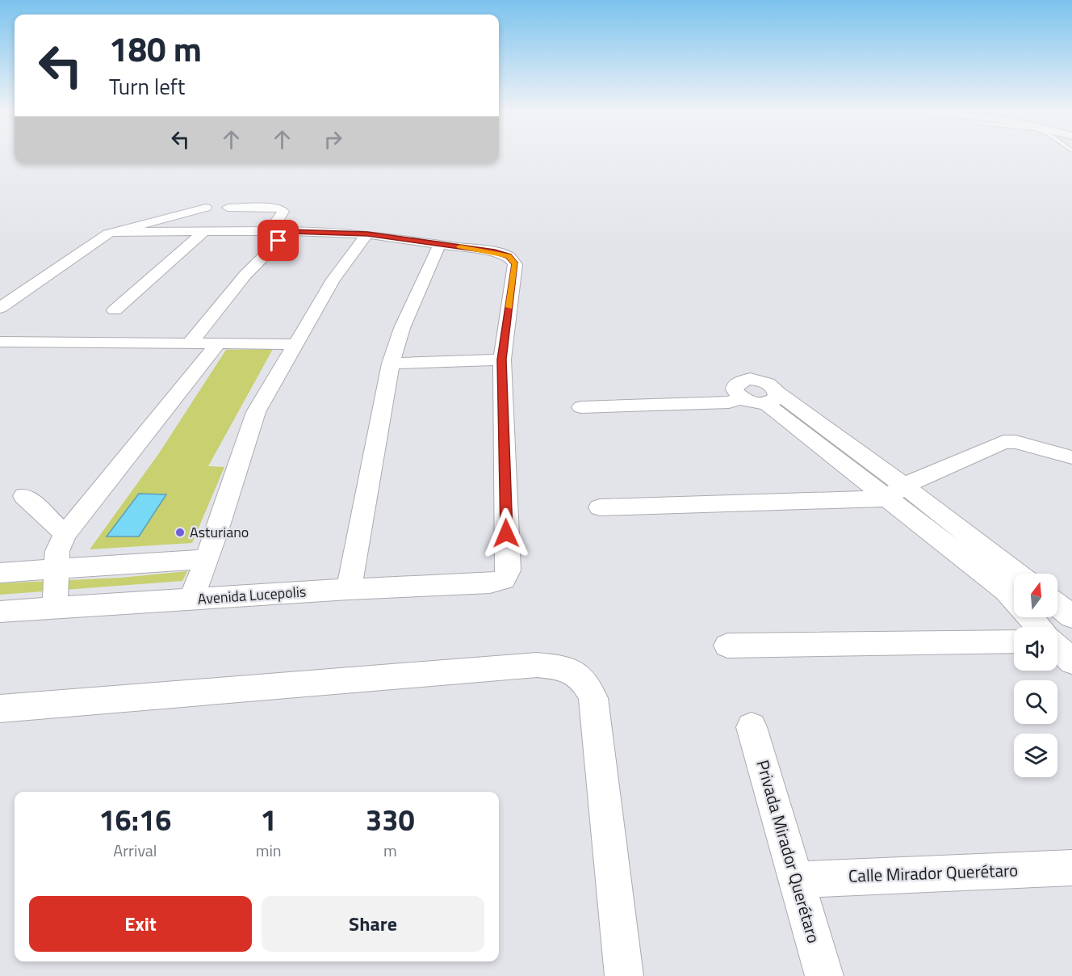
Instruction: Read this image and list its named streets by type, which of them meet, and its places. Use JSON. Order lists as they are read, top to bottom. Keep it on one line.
{"streets":{"street":["Avenida Lucepolis","Privada Mirador Querétaro","Calle Mirador Querétaro"]},"crossings":[["Privada Mirador Querétaro","Calle Mirador Querétaro"]],"places":["Asturiano"],"north":"top","page":{"turn":["180 m","Turn left"],"eta":["16:16","Arrival","1","min","330","m"],"buttons":["Exit","Share"]}}
